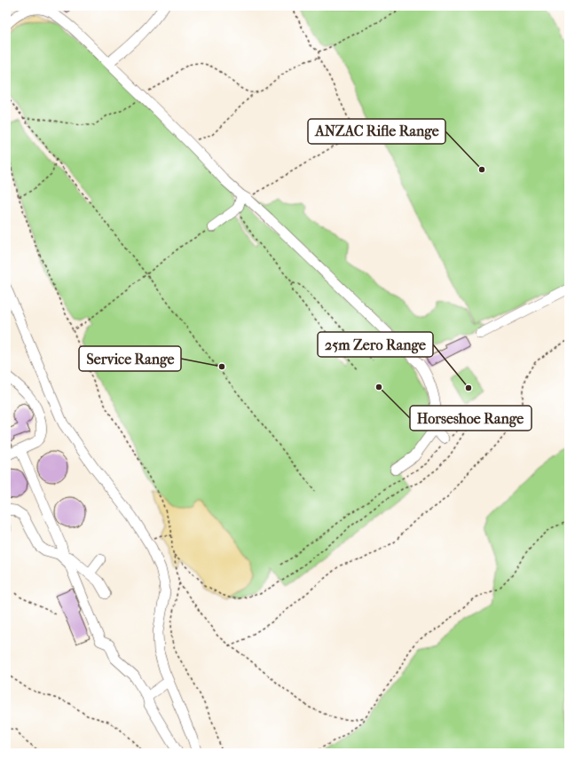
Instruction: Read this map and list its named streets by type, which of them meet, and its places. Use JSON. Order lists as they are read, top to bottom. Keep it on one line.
{"places":["ANZAC Rifle Range","Service Range","Horseshoe Range","25m Zero Range"]}
